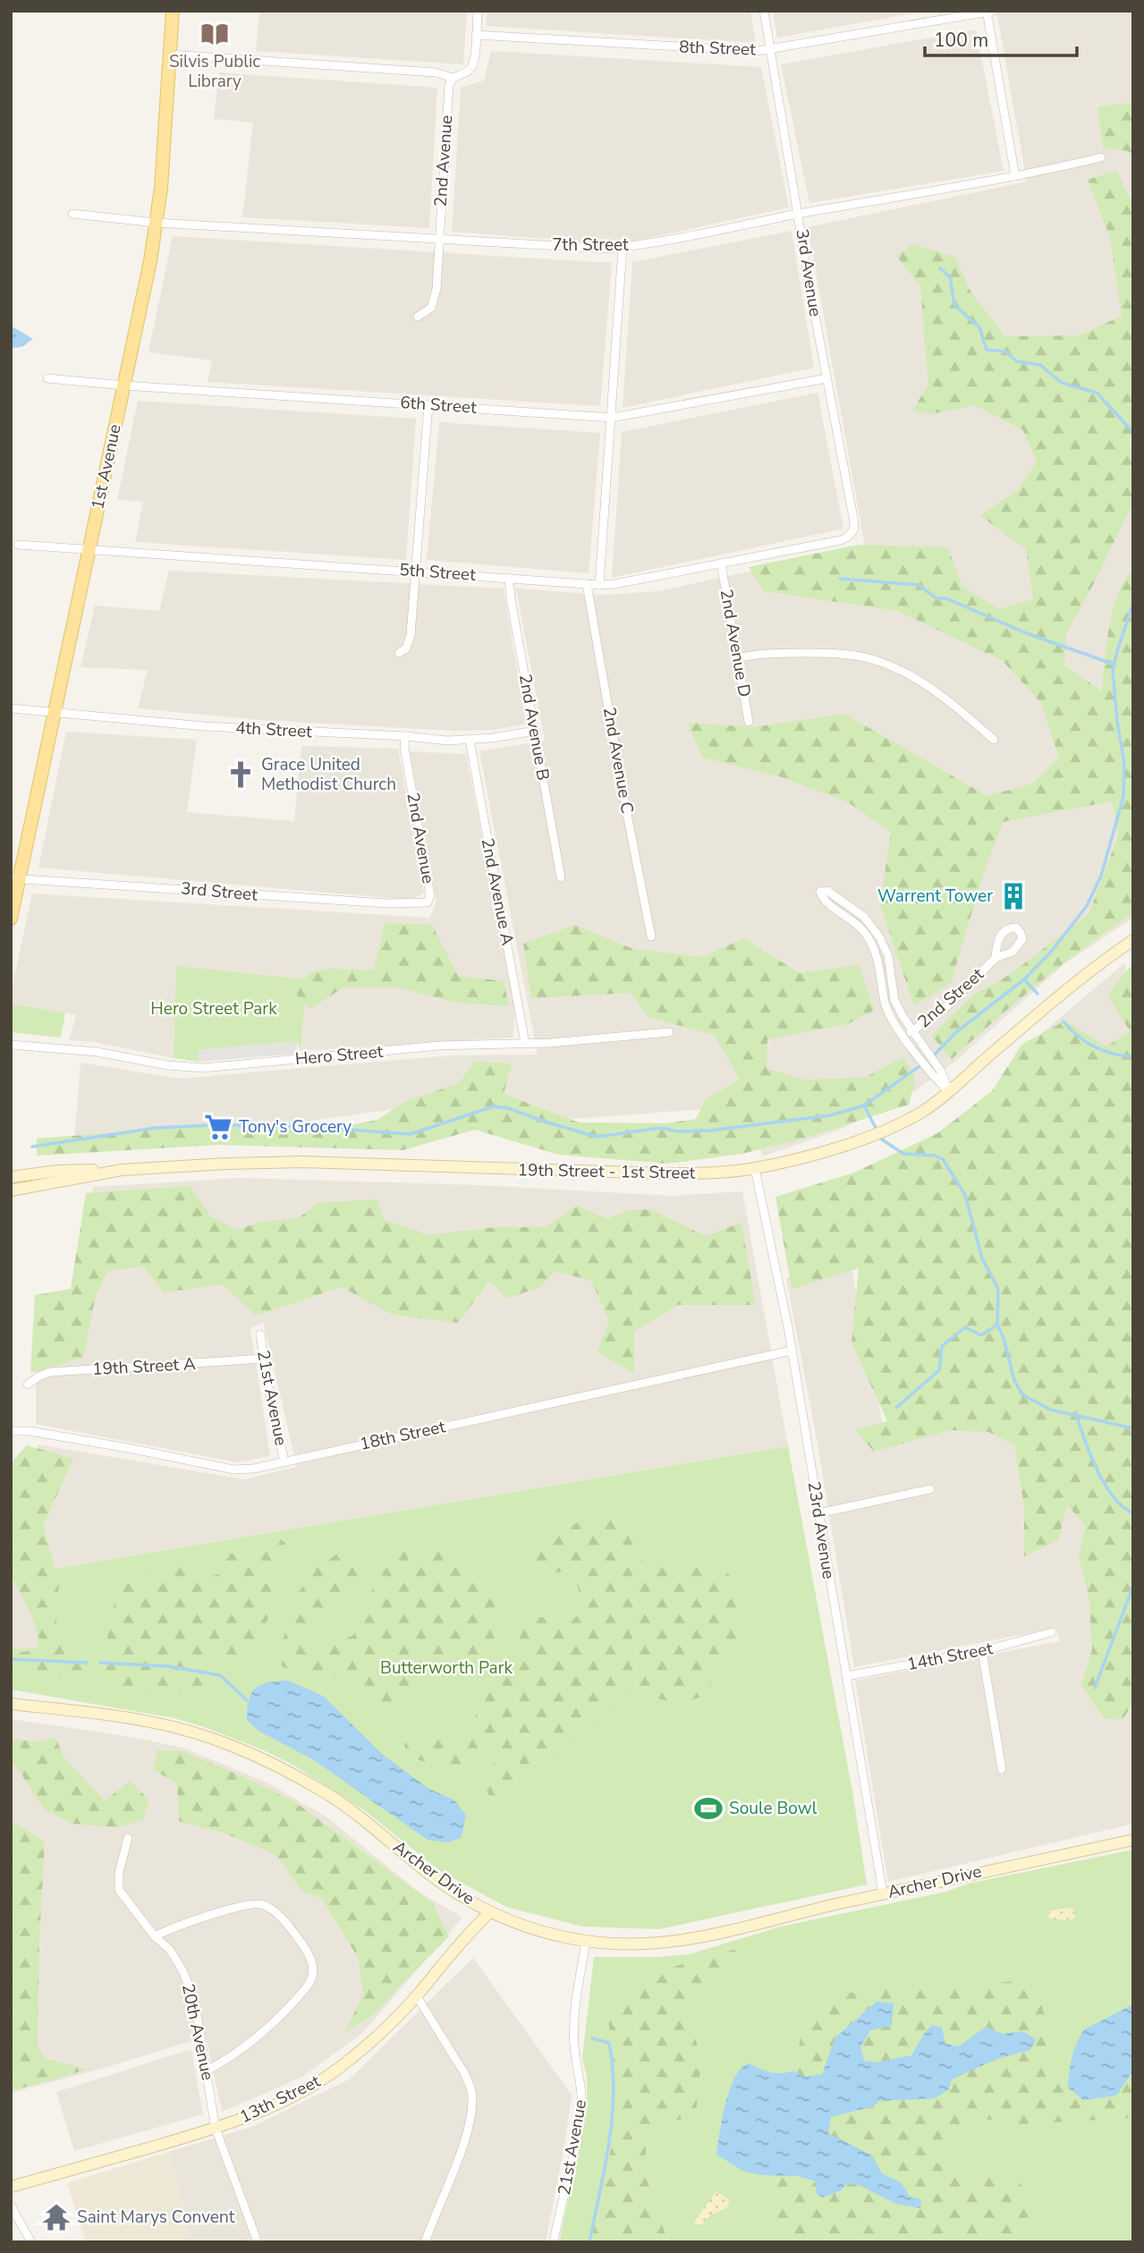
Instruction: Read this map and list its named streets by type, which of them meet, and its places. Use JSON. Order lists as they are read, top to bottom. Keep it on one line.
{"streets":{"main road":["1st Avenue"],"street":["8th Street","2nd Avenue","7th Street","3rd Avenue","6th Street","5th Street","2nd Avenue D","2nd Avenue B","4th Street","2nd Avenue C","3rd Street","2nd Avenue A","2nd Street","Hero Street","19th Street - 1st Street","19th Street A","21st Avenue","18th Street","23rd Avenue","14th Street","Archer Drive","20th Avenue","13th Street"]},"crossings":[["8th Street","3rd Avenue"],["2nd Avenue","7th Street"],["2nd Avenue","4th Street"],["2nd Avenue","3rd Street"],["7th Street","3rd Avenue"],["7th Street","1st Avenue"],["3rd Avenue","6th Street"],["3rd Avenue","5th Street"],["6th Street","1st Avenue"],["1st Avenue","5th Street"],["1st Avenue","4th Street"],["1st Avenue","3rd Street"],["5th Street","2nd Avenue D"],["5th Street","2nd Avenue B"],["5th Street","2nd Avenue C"],["2nd Avenue B","4th Street"],["4th Street","2nd Avenue A"],["2nd Avenue A","Hero Street"],["19th Street - 1st Street","23rd Avenue"],["19th Street A","21st Avenue"],["21st Avenue","18th Street"],["21st Avenue","Archer Drive"],["18th Street","23rd Avenue"],["23rd Avenue","14th Street"],["23rd Avenue","Archer Drive"],["Archer Drive","13th Street"],["20th Avenue","13th Street"]],"parks":["Hero Street Park","Butterworth Park"],"places":{"library":["Silvis Public Library"],"church":["Grace United Methodist Church"],"building":["Warrent Tower"],"supermarket":["Tony's Grocery"],"sports":["Soule Bowl"],"temple":["Saint Marys Convent"]},"scale_bar":"100 m"}
